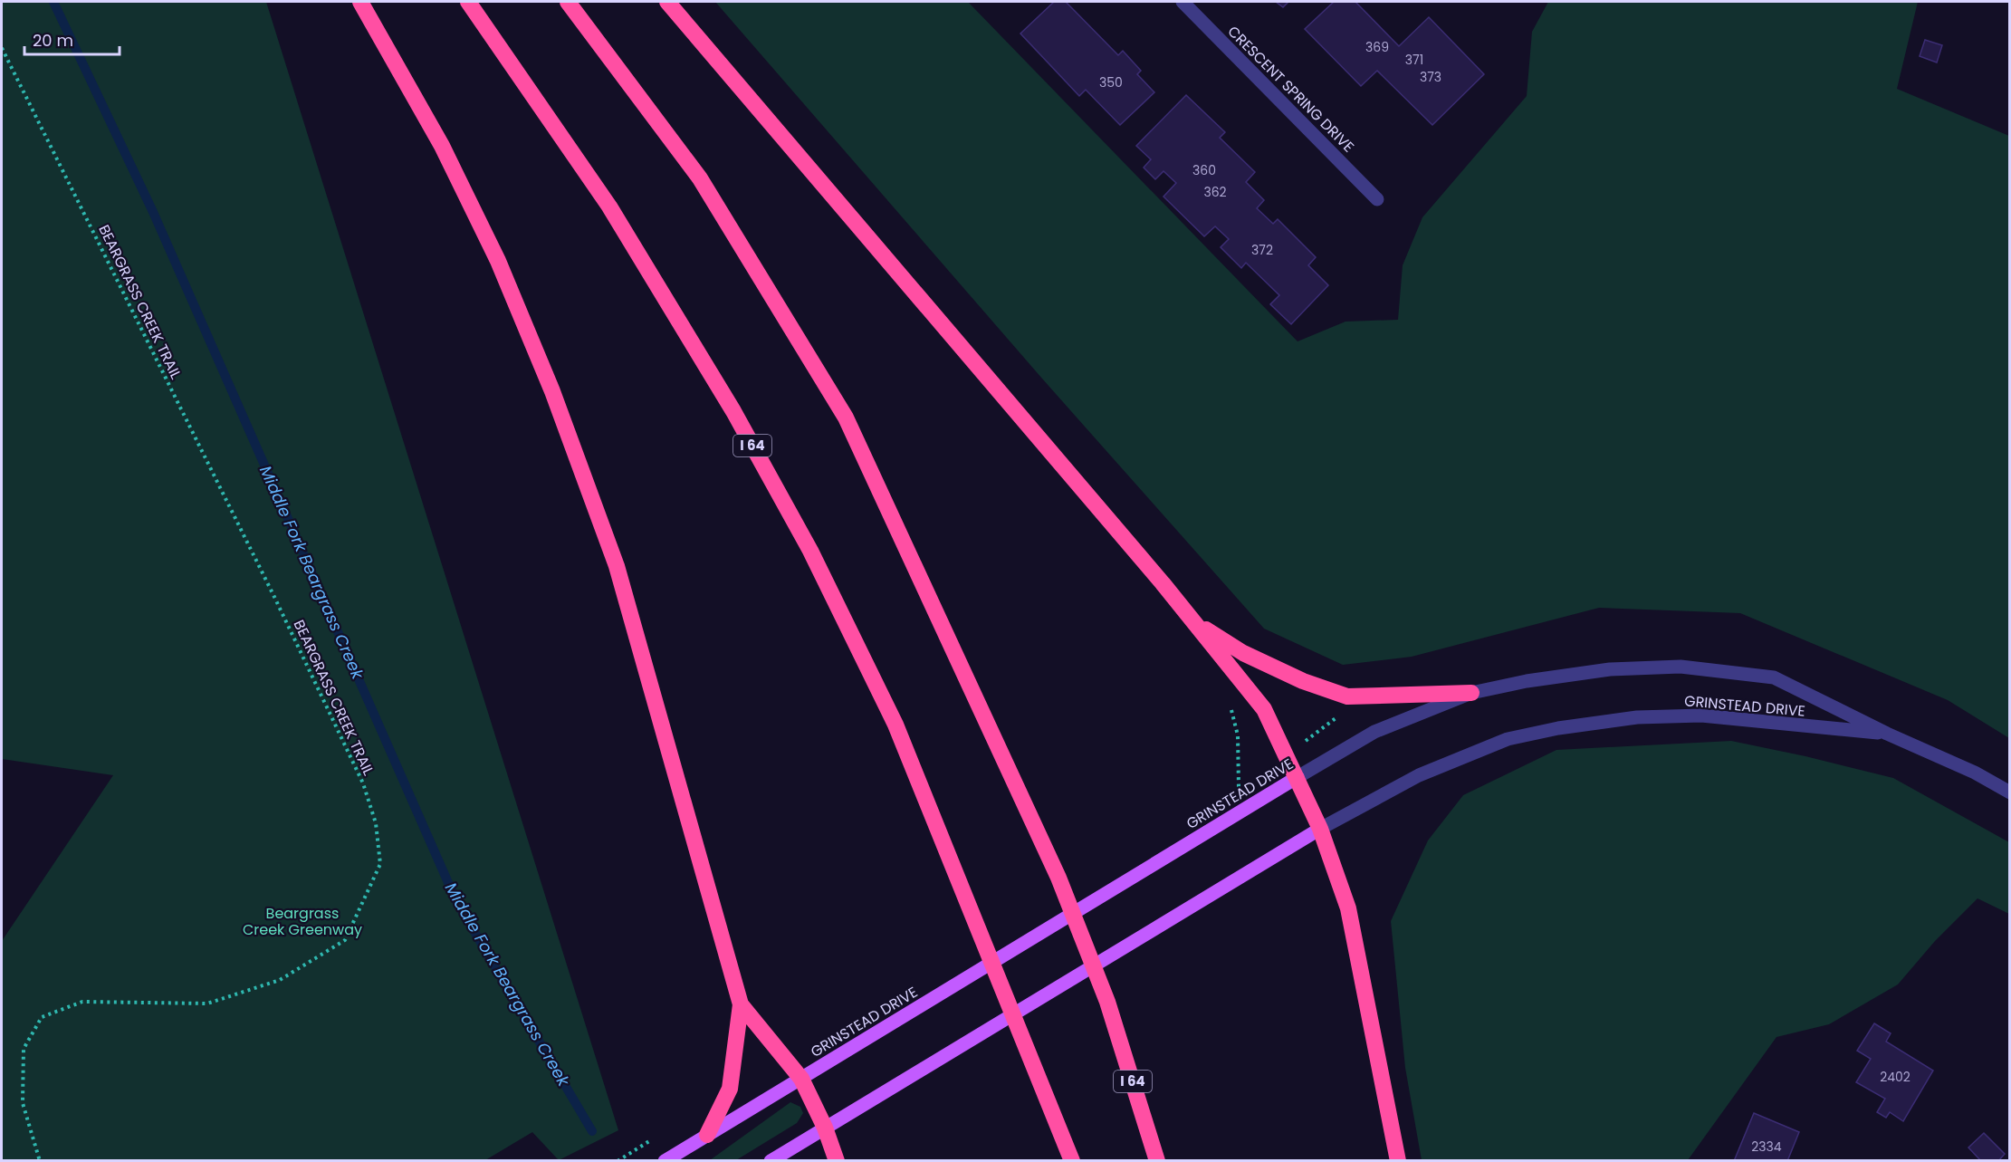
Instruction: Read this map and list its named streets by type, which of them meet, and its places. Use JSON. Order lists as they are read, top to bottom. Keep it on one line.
{"streets":{"highway":["I 64"],"main road":["GRINSTEAD DRIVE"],"street":["CRESCENT SPRING DRIVE"],"path":["BEARGRASS CREEK TRAIL"]},"water":["Middle Fork Beargrass Creek"],"parks":["Beargrass Creek Greenway"],"house_numbers":["369","371","373","350","360","362","372","2402","2334"],"scale_bar":"20 m"}
